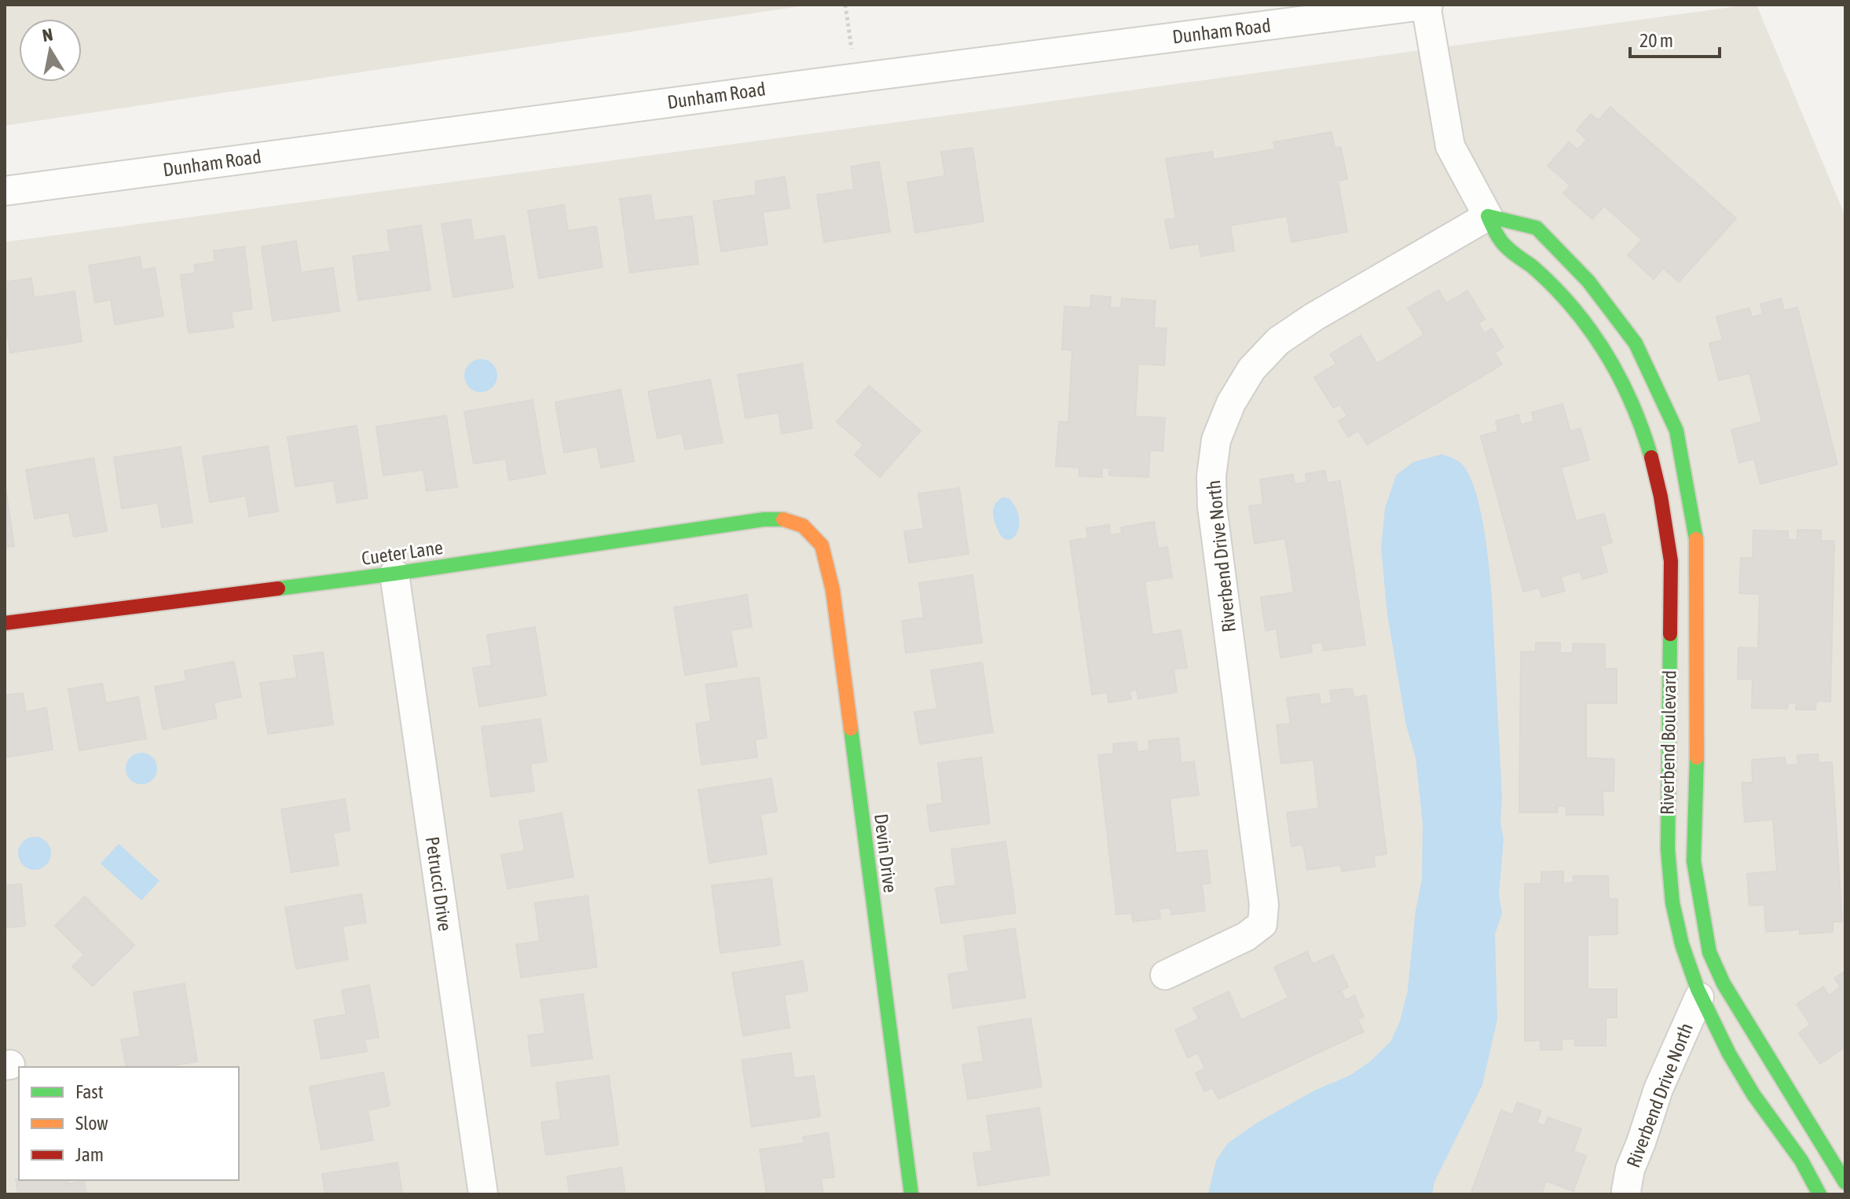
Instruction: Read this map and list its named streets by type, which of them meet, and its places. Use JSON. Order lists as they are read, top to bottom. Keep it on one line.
{"streets":{"street":["Dunham Road","Cueter Lane","Riverbend Drive North","Riverbend Boulevard","Devin Drive","Petrucci Drive"]},"crossings":[["Dunham Road","Riverbend Boulevard"],["Cueter Lane","Devin Drive"],["Cueter Lane","Petrucci Drive"],["Riverbend Drive North","Riverbend Boulevard"]],"legend":["Fast","Slow","Jam"],"scale_bar":"20 m","north":"top"}
